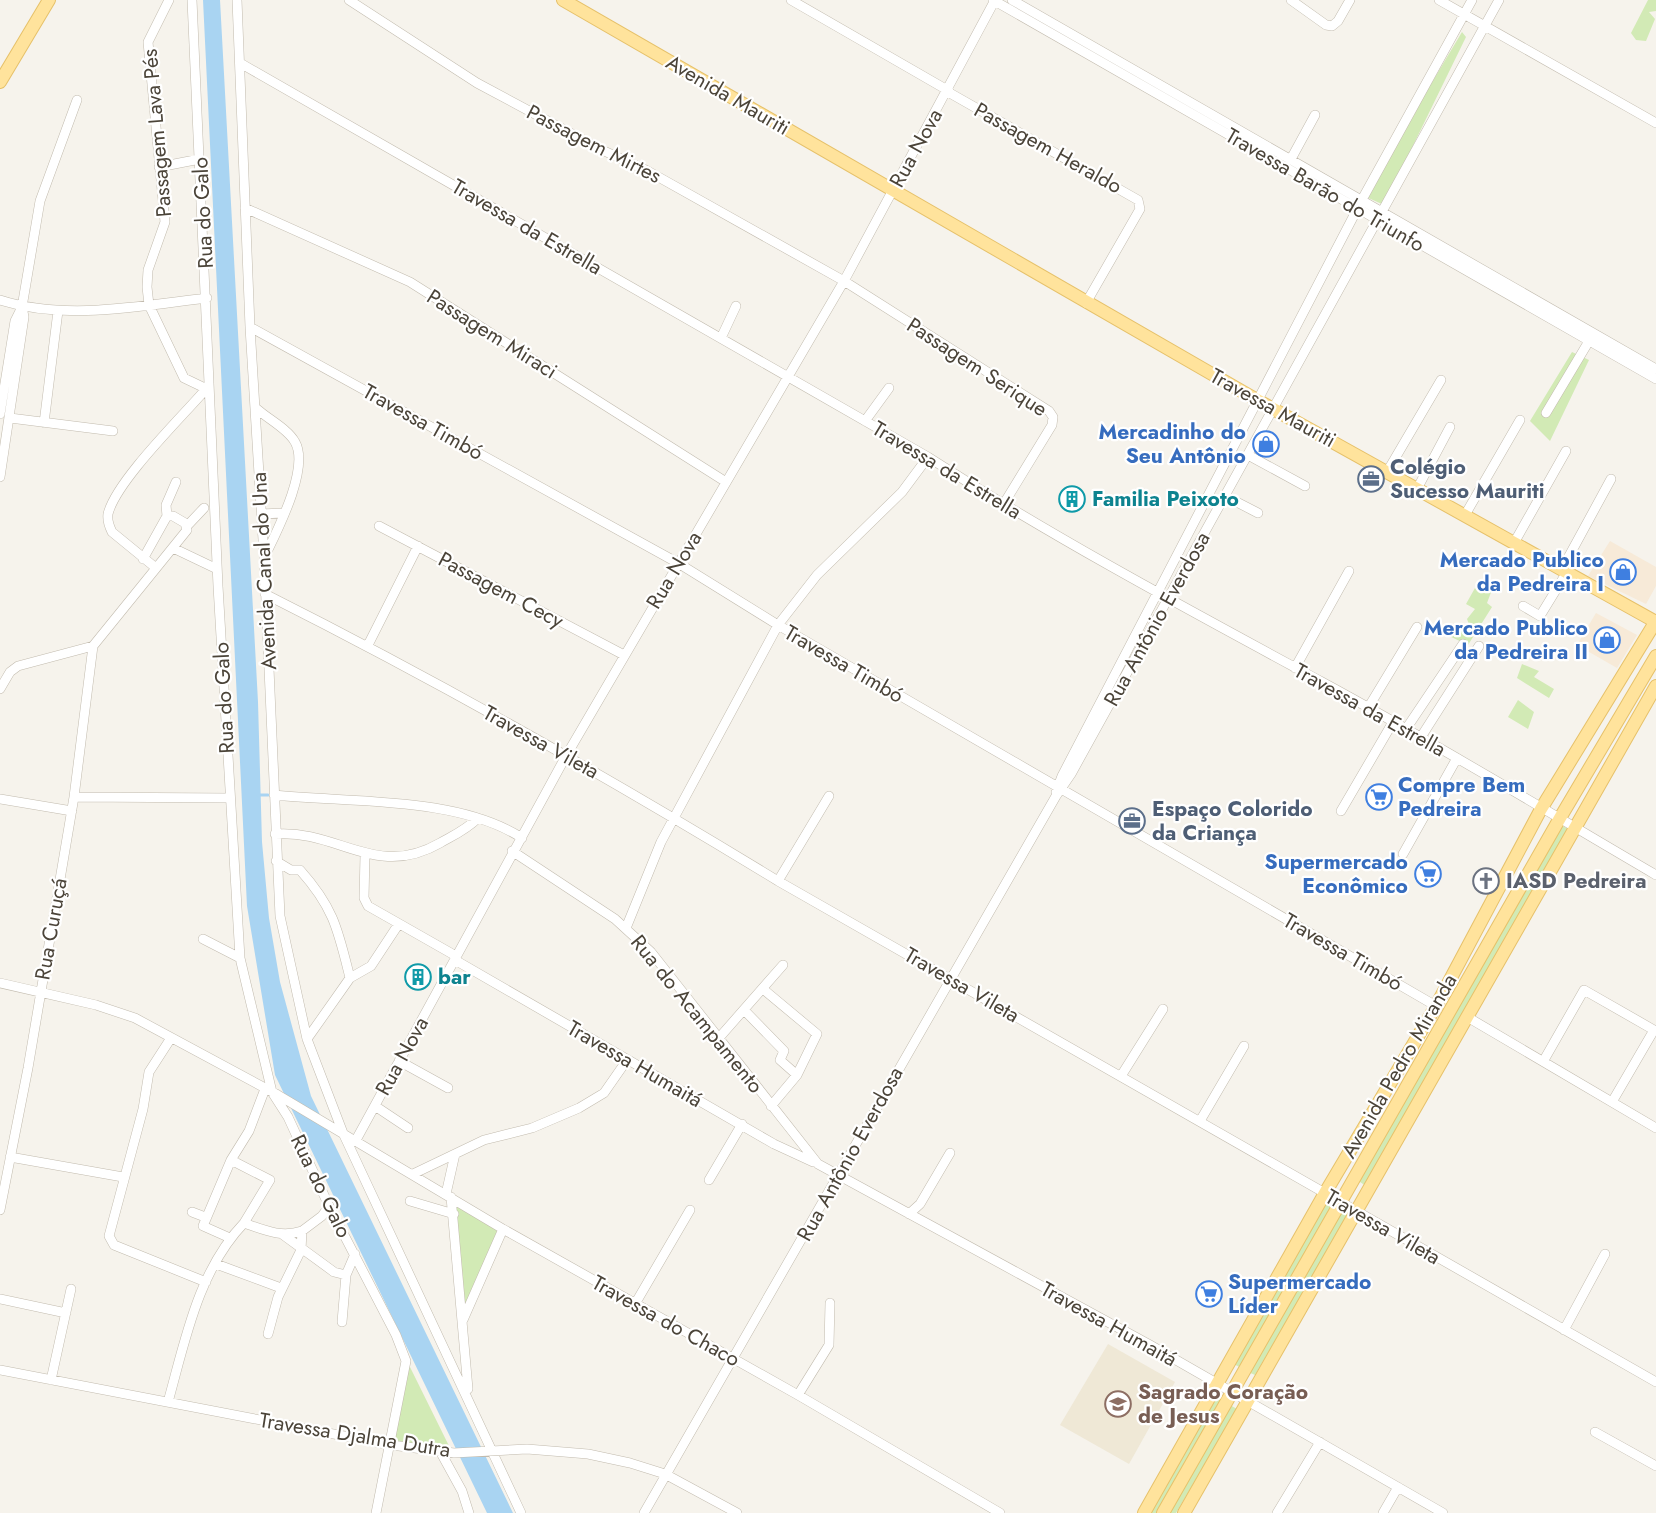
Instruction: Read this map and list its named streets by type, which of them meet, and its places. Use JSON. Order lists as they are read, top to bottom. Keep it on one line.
{"streets":{"main road":["Avenida Mauriti","Travessa Mauriti","Avenida Pedro Miranda"],"street":["Passagem Lava Pés","Passagem Mirtes","Rua Nova","Passagem Heraldo","Travessa Barão do Triunfo","Rua do Galo","Travessa da Estrella","Passagem Miraci","Passagem Serique","Travessa Timbó","Avenida Canal do Una","Passagem Cecy","Rua Antônio Everdosa","Travessa Vileta","Rua Curuçá","Rua do Acampamento","Travessa Humaitá","Travessa do Chaco","Travessa Djalma Dutra"]},"crossings":[["Avenida Mauriti","Rua Nova"],["Avenida Mauriti","Travessa Mauriti"],["Passagem Lava Pés","Rua do Galo"],["Passagem Mirtes","Rua Nova"],["Passagem Mirtes","Passagem Serique"],["Rua Nova","Passagem Heraldo"],["Rua Nova","Travessa Barão do Triunfo"],["Rua Nova","Travessa da Estrella"],["Rua Nova","Passagem Miraci"],["Rua Nova","Passagem Serique"],["Rua Nova","Travessa Mauriti"],["Rua Nova","Travessa Timbó"],["Rua Nova","Passagem Cecy"],["Rua Nova","Travessa Vileta"],["Rua Nova","Rua do Acampamento"],["Rua Nova","Travessa Humaitá"],["Rua Nova","Travessa do Chaco"],["Passagem Heraldo","Travessa Mauriti"],["Travessa Barão do Triunfo","Rua Antônio Everdosa"],["Rua do Galo","Travessa do Chaco"],["Rua do Galo","Travessa Djalma Dutra"],["Travessa da Estrella","Passagem Serique"],["Travessa da Estrella","Avenida Canal do Una"],["Travessa da Estrella","Rua Antônio Everdosa"],["Travessa da Estrella","Avenida Pedro Miranda"],["Passagem Miraci","Avenida Canal do Una"],["Travessa Mauriti","Rua Antônio Everdosa"],["Travessa Mauriti","Avenida Pedro Miranda"],["Travessa Timbó","Avenida Canal do Una"],["Travessa Timbó","Rua Antônio Everdosa"],["Travessa Timbó","Avenida Pedro Miranda"],["Avenida Canal do Una","Travessa Vileta"],["Avenida Canal do Una","Travessa do Chaco"],["Rua Antônio Everdosa","Travessa Vileta"],["Rua Antônio Everdosa","Rua do Acampamento"],["Rua Antônio Everdosa","Travessa Humaitá"],["Rua Antônio Everdosa","Travessa do Chaco"],["Rua Antônio Everdosa","Travessa Djalma Dutra"],["Travessa Vileta","Avenida Pedro Miranda"],["Rua Curuçá","Travessa do Chaco"],["Rua do Acampamento","Travessa Humaitá"],["Travessa Humaitá","Avenida Pedro Miranda"]],"places":{"shop":["Mercadinho do Seu Antônio","Mercado Publico da Pedreira I","Mercado Publico da Pedreira II"],"office":["Colégio Sucesso Mauriti","Espaço Colorido da Criança"],"building":["Familia Peixoto","bar"],"supermarket":["Compre Bem Pedreira","Supermercado Econômico","Supermercado Líder"],"church":["IASD Pedreira"],"school or university":["Sagrado Coração de Jesus"]}}
